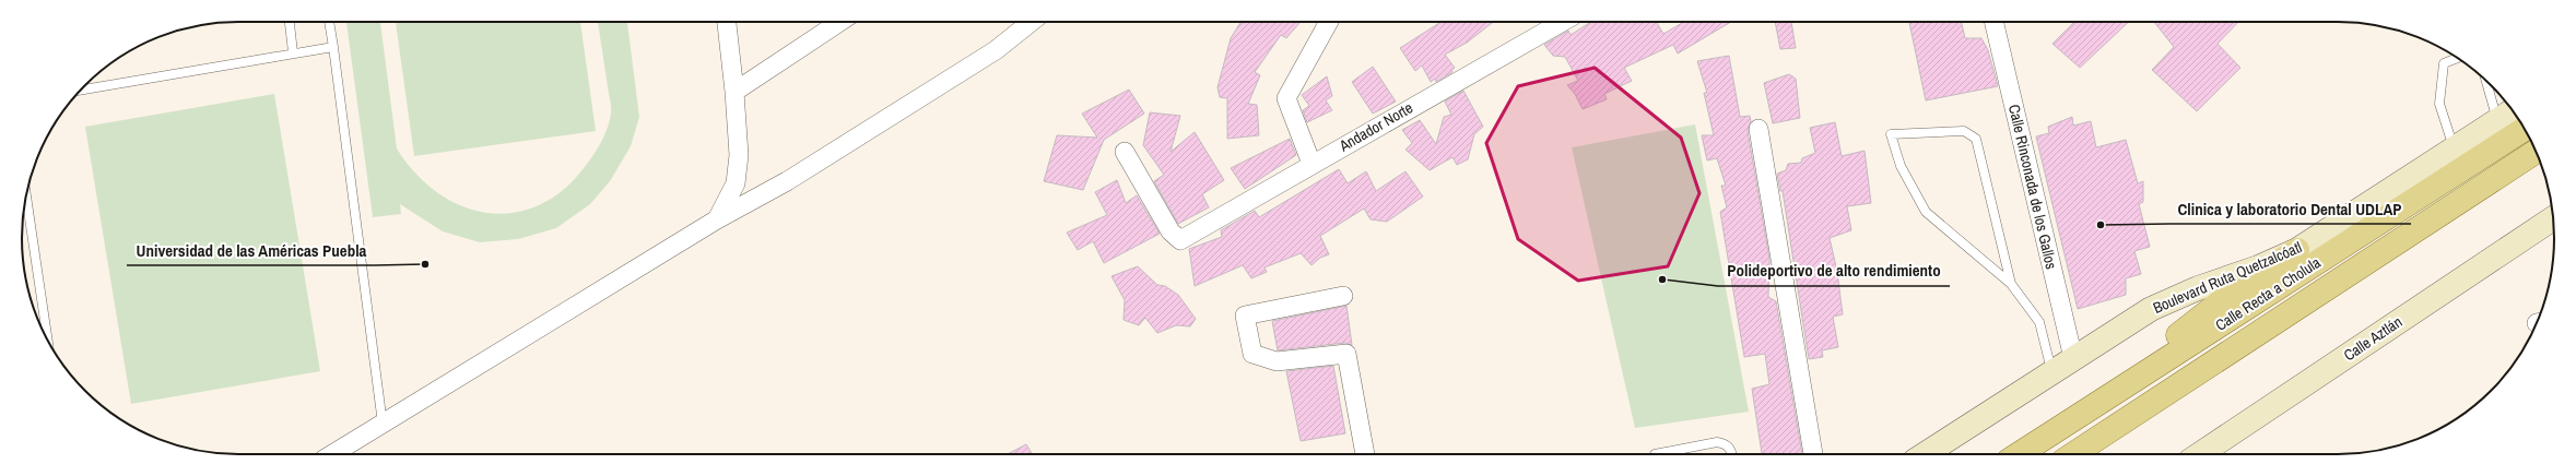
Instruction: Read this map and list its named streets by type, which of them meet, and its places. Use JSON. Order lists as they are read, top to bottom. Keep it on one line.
{"streets":{"main road":["Boulevard Ruta Quetzalcóatl","Calle Recta a Cholula","Calle Aztlán"],"street":["Andador Norte","Calle Rinconada de los Gallos"]},"crossings":[["Calle Rinconada de los Gallos","Boulevard Ruta Quetzalcóatl"]],"places":["Clinica y laboratorio Dental UDLAP","Universidad de las Américas Puebla","Polideportivo de alto rendimiento"]}
